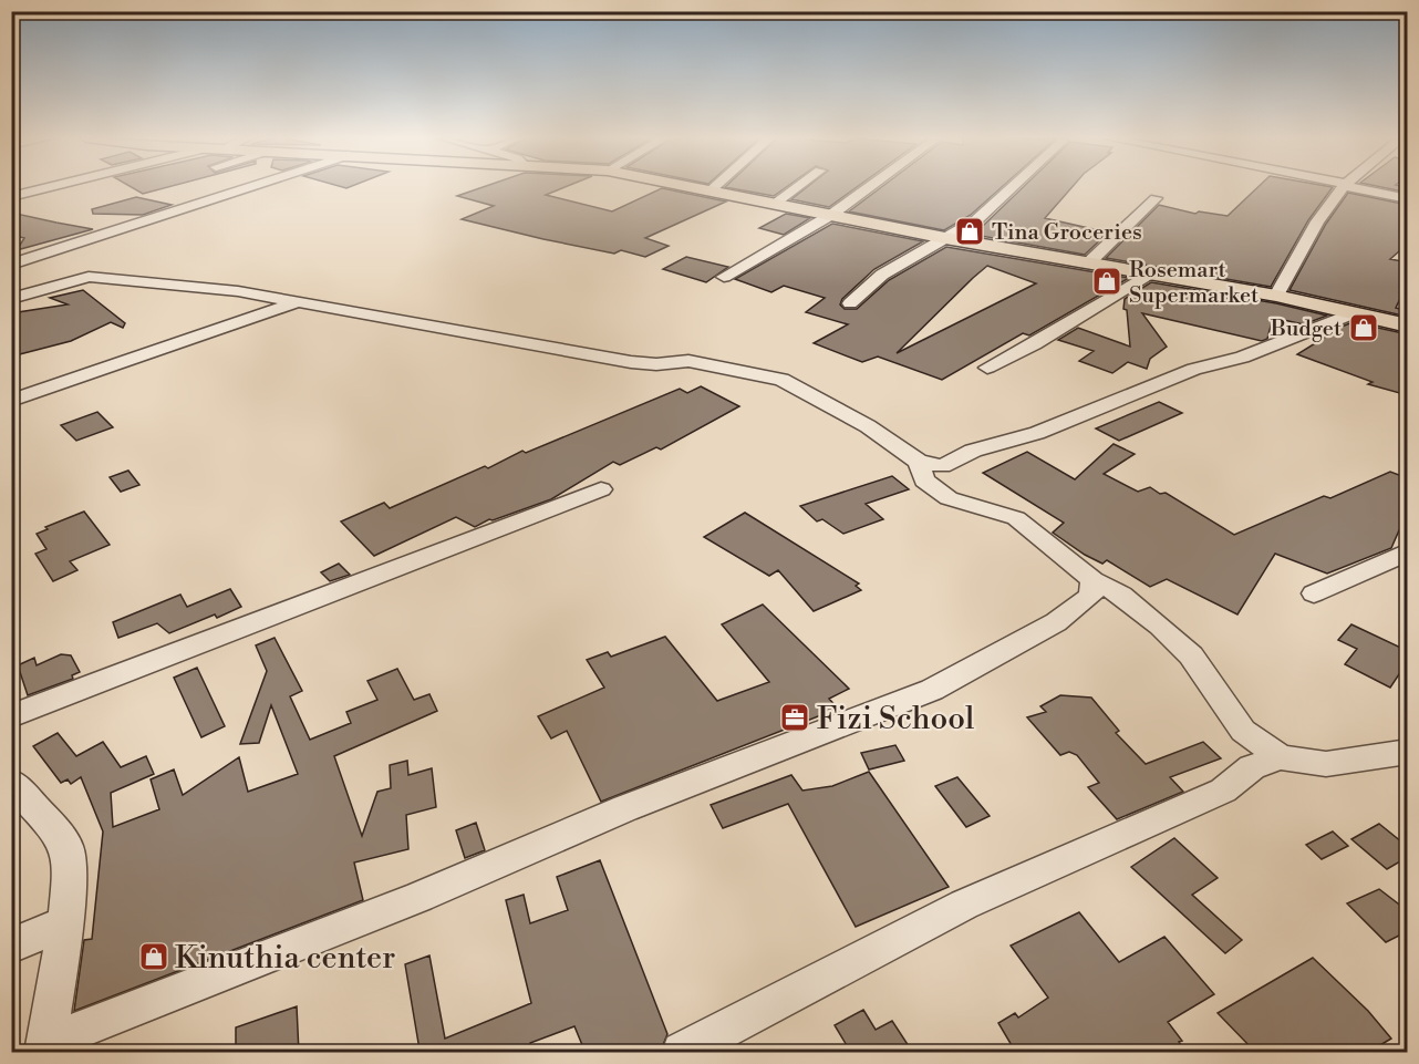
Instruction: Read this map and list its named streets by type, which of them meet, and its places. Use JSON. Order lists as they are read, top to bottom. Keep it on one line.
{"places":{"shop":["Tina Groceries","Rosemart Supermarket","Budget","Kinuthia center"],"office":["Fizi School"]}}
